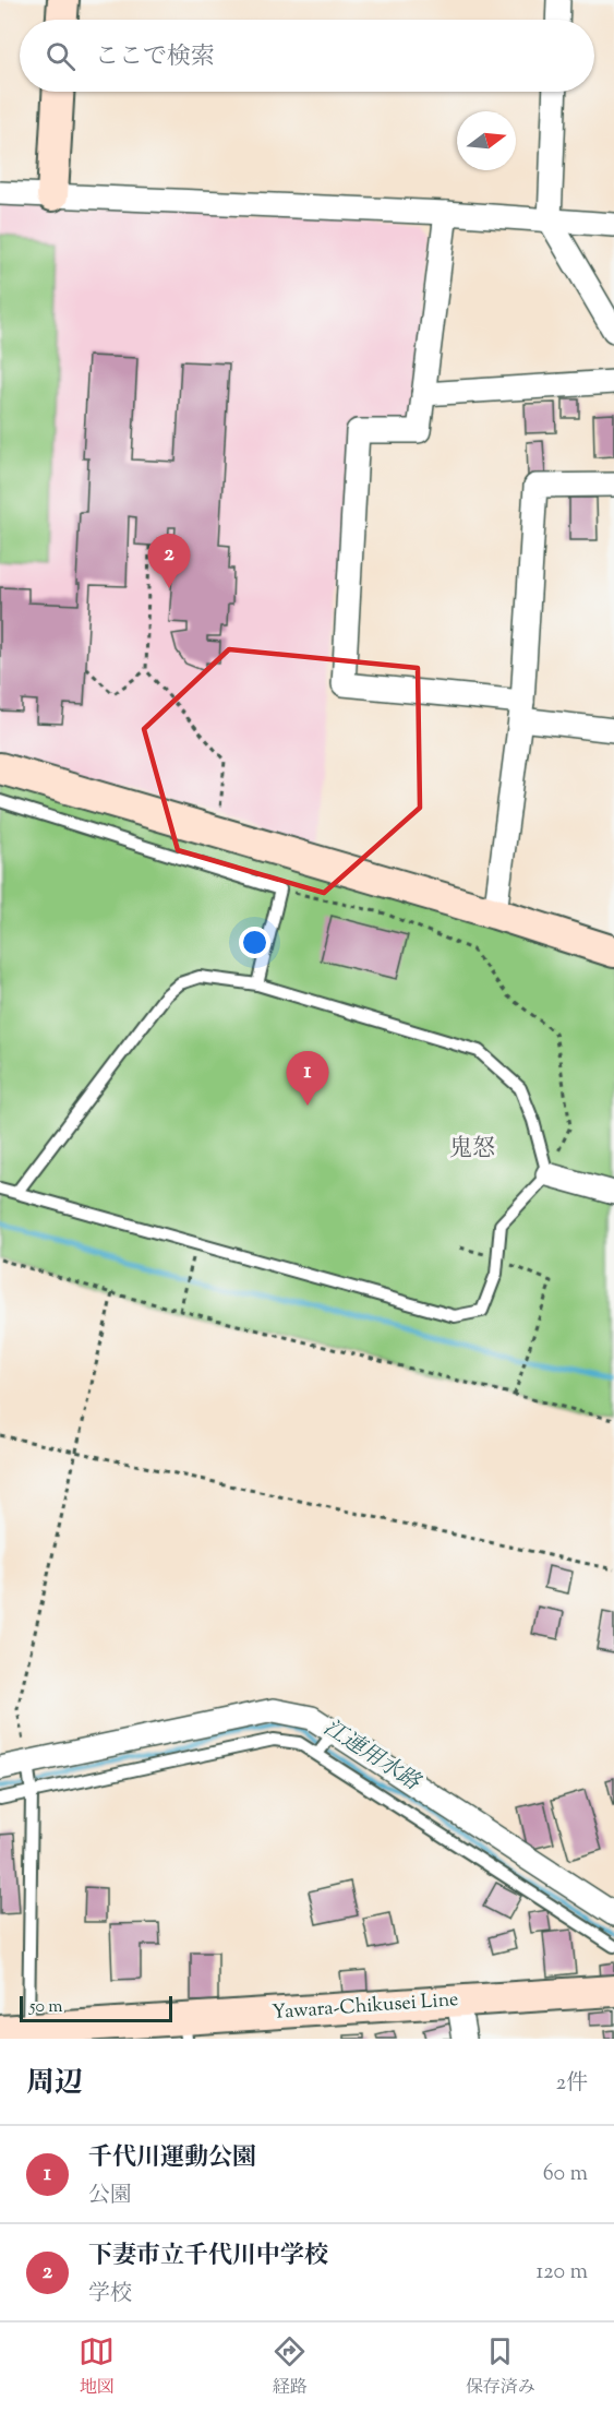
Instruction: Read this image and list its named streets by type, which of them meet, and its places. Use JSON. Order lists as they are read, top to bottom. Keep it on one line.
{"streets":{"street":["Yawara-Chikusei Line"]},"districts":["鬼怒"],"water":["江連用水路"],"scale_bar":"50 m","north":"right","page":{"search":"ここで検索","pins":["2","1"],"scale":"50 m","heading":["周辺","2件"],"list":[{"mark":"1","name":"千代川運動公園","note":"公園","value":"60 m"},{"mark":"2","name":"下妻市立千代川中学校","note":"学校","value":"120 m"}],"nav":["地図","経路","保存済み"]}}
